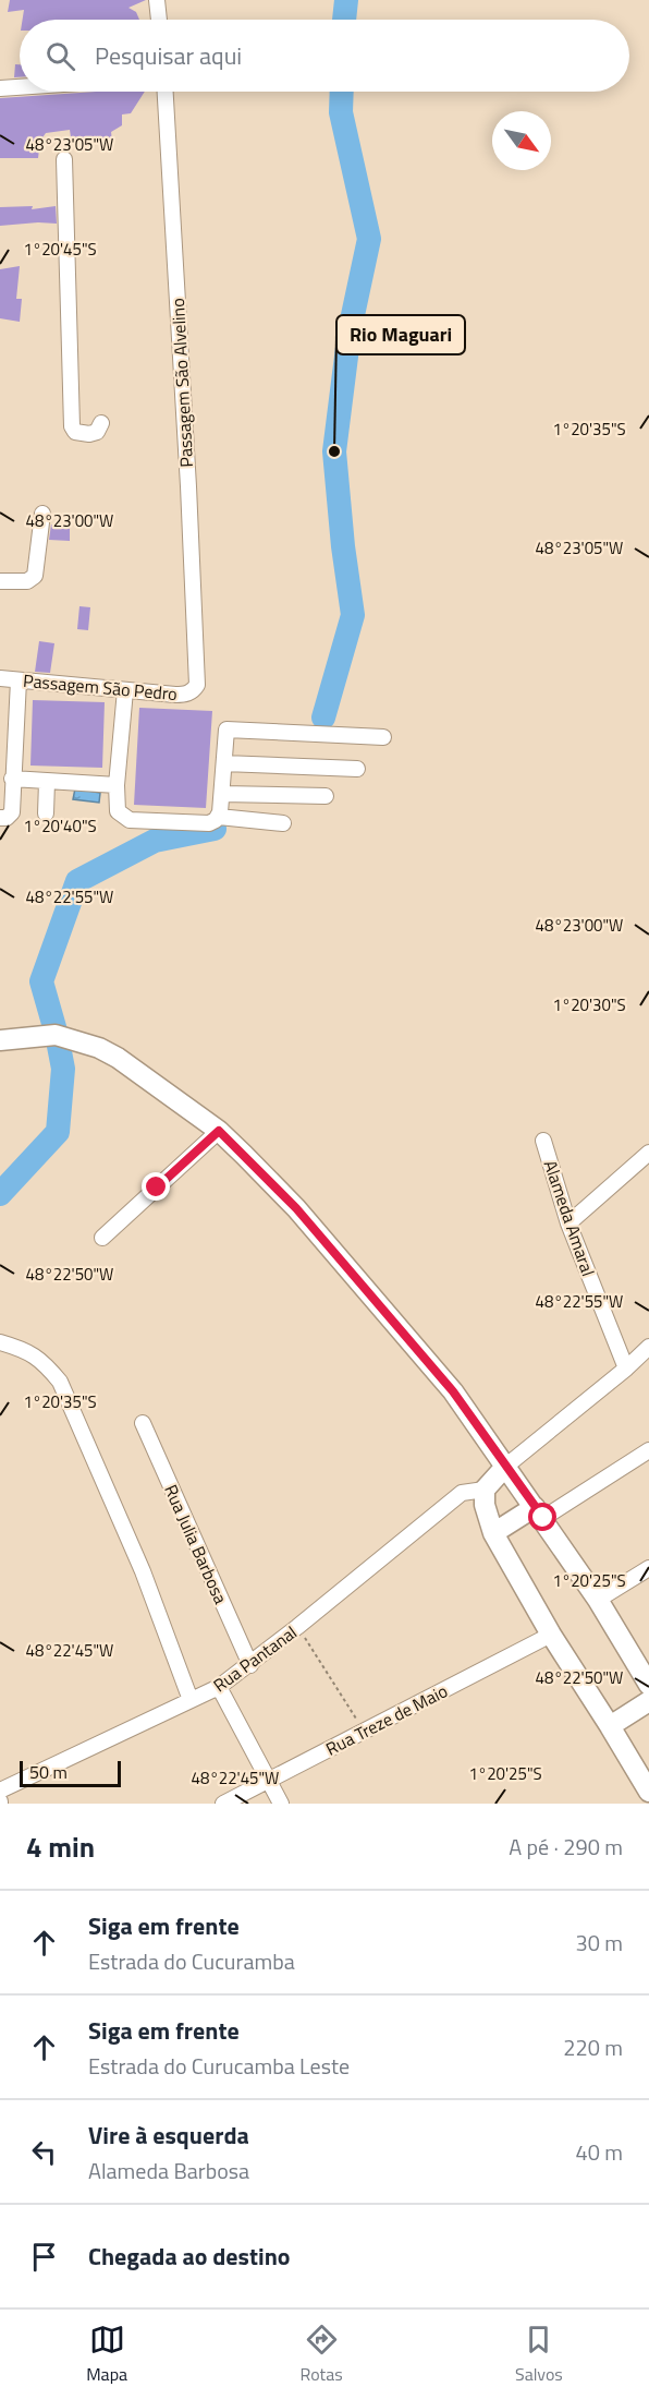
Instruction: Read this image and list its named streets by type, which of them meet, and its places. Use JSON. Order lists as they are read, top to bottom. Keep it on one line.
{"streets":{"street":["Passagem São Alvelino","Passagem São Pedro","Alameda Amaral","Rua Julia Barbosa","Rua Pantanal","Rua Treze de Maio"]},"crossings":[["Passagem São Alvelino","Passagem São Pedro"],["Rua Julia Barbosa","Rua Pantanal"]],"places":["Rio Maguari"],"scale_bar":"50 m","north":"bottom right","page":{"search":"Pesquisar aqui","scale":"50 m","heading":["4 min","A pé · 290 m"],"list":[["Siga em frente","Estrada do Cucuramba","30 m"],["Siga em frente","Estrada do Curucamba Leste","220 m"],["Vire à esquerda","Alameda Barbosa","40 m"],"Chegada ao destino"],"nav":["Mapa","Rotas","Salvos"]},"coordinates":["48°23'05\"W","1°20'45\"S","1°20'35\"S","48°23'00\"W","1°20'40\"S","48°22'55\"W","1°20'30\"S","48°22'50\"W","1°20'25\"S","48°22'45\"W"]}
